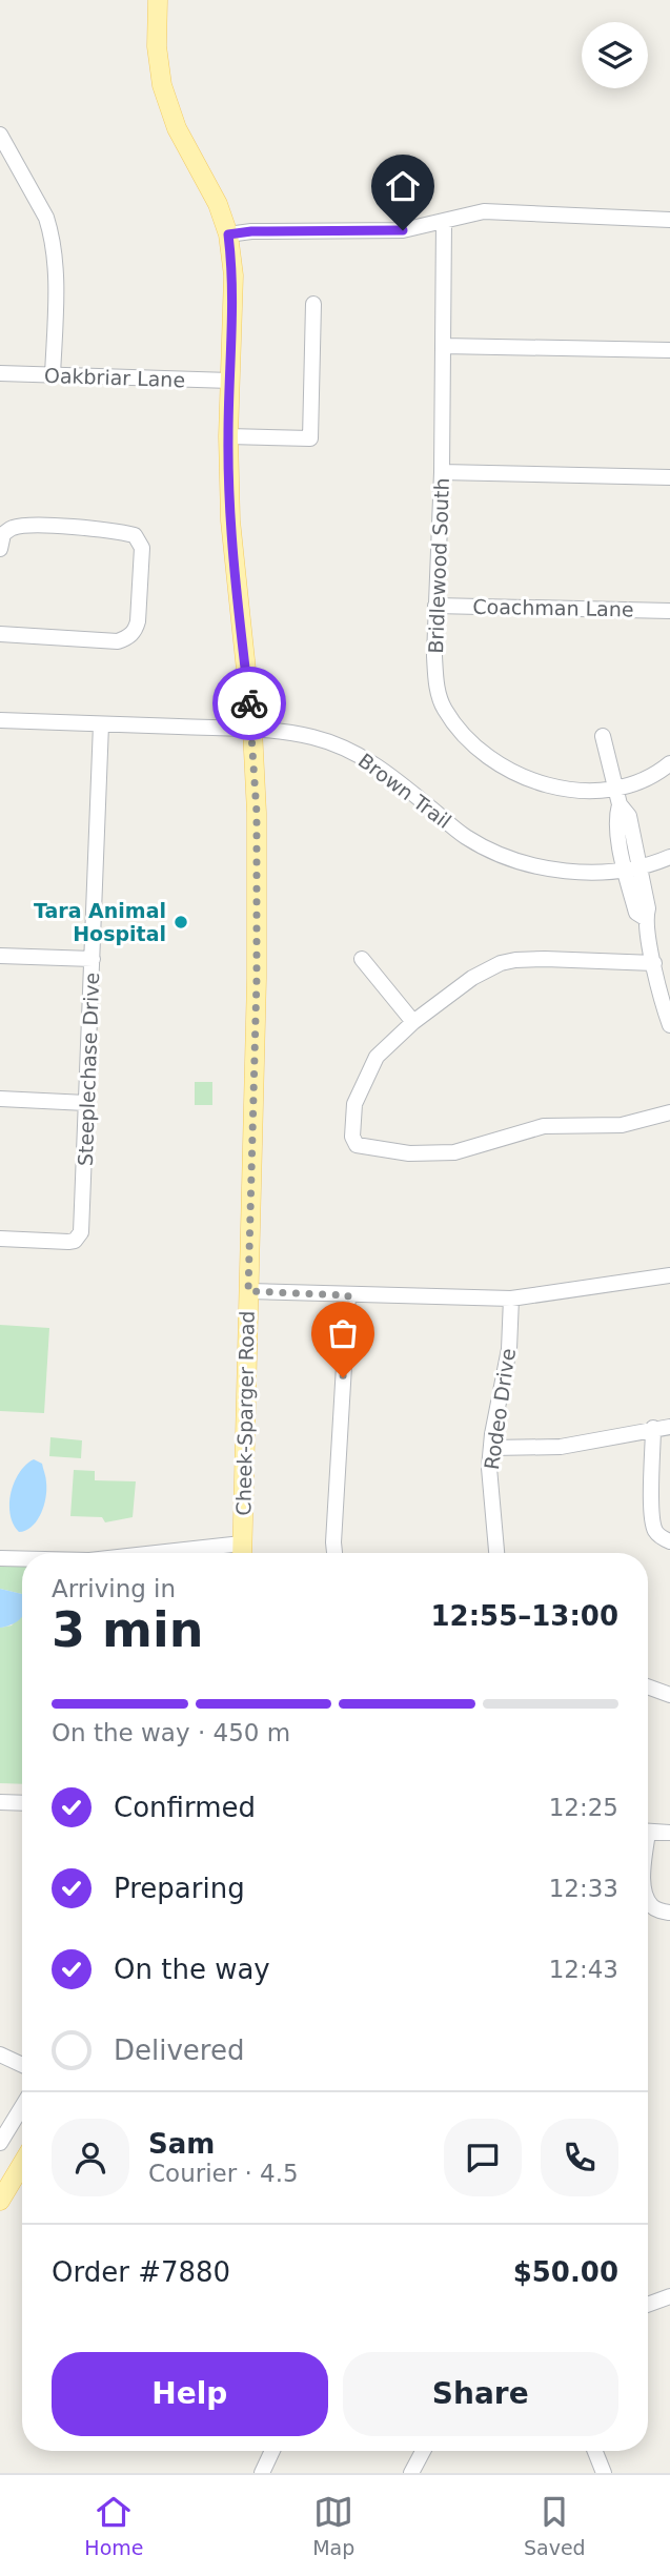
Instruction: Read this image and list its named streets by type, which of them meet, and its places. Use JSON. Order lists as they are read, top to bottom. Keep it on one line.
{"streets":{"main road":["Cheek-Sparger Road"],"street":["Oakbriar Lane","Bridlewood South","Coachman Lane","Brown Trail","Steeplechase Drive","Rodeo Drive"]},"crossings":[["Oakbriar Lane","Cheek-Sparger Road"],["Bridlewood South","Coachman Lane"],["Brown Trail","Steeplechase Drive"],["Brown Trail","Cheek-Sparger Road"]],"places":["Tara Animal Hospital"],"page":{"heading":["3 min","Arriving in","12:55–13:00"],"panel":["Sam","Courier · 4.5","Order #7880","$50.00"],"bar":"On the way · 450 m","list":[["Confirmed","12:25"],["Preparing","12:33"],["On the way","12:43"],"Delivered"],"buttons":["Help","Share"],"tabs":["Home","Map","Saved"]}}
